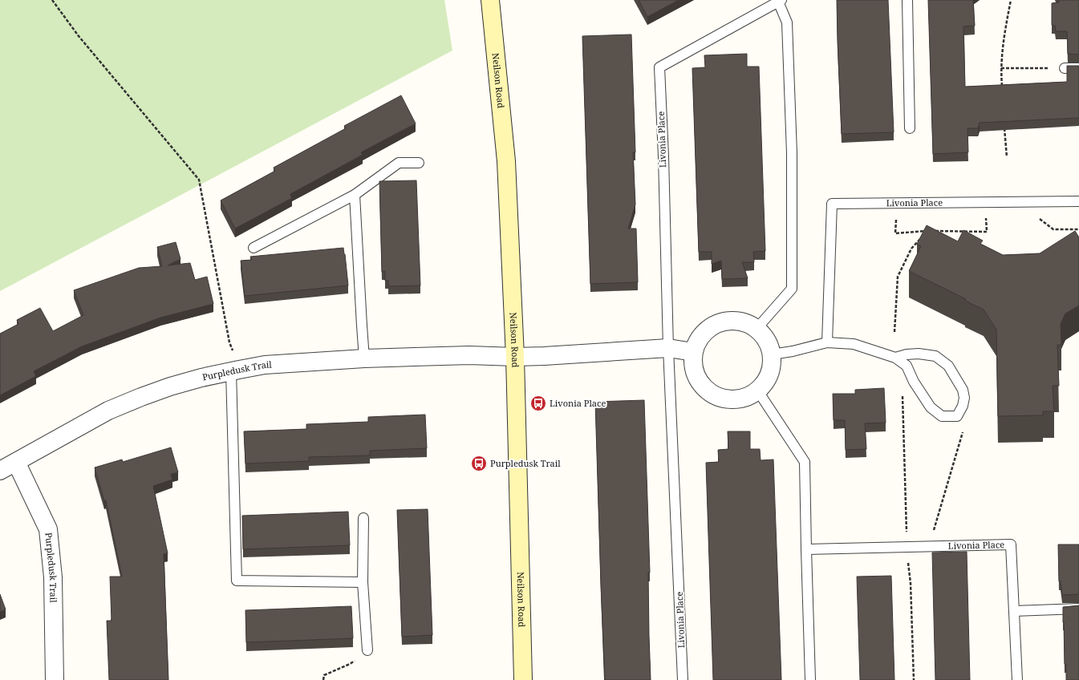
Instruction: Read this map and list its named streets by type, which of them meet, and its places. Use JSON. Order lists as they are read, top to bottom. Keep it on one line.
{"streets":{"main road":["Neilson Road"],"street":["Purpledusk Trail"],"lane":["Livonia Place"]},"crossings":[["Neilson Road","Purpledusk Trail"]],"places":{"bus stop":["Livonia Place","Purpledusk Trail"]}}
